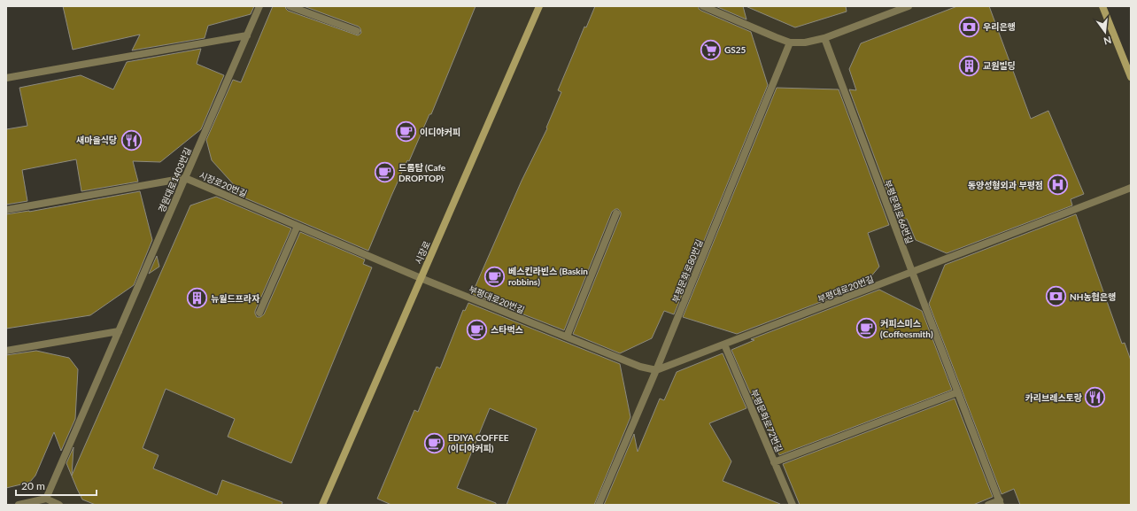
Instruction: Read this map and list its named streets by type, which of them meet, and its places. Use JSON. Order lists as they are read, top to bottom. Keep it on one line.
{"streets":{"street":["시장로"],"lane":["경원대로1403번길","시장로20번길","부평문화로66번길","부평문화로80번길","부평대로20번길","부평문화로72번길"]},"crossings":[["경원대로1403번길","시장로20번길"],["시장로20번길","시장로"],["시장로20번길","부평대로20번길"],["부평문화로66번길","부평대로20번길"],["시장로","부평대로20번길"],["부평문화로80번길","부평대로20번길"],["부평대로20번길","부평문화로72번길"]],"places":{"bank":["우리은행","NH농협은행"],"supermarket":["GS25"],"building":["교원빌딩","뉴월드프라자"],"cafe":["이디야커피","드롭탑 (Cafe DROPTOP)","베스킨라빈스 (Baskin robbins)","커피스미스 (Coffeesmith)","스타벅스","EDIYA COFFEE (이디야커피)"],"restaurant":["새마을식당","카리브레스토랑"],"hospital":["동양성형외과 부평점"]},"scale_bar":"20 m","north":"bottom"}
